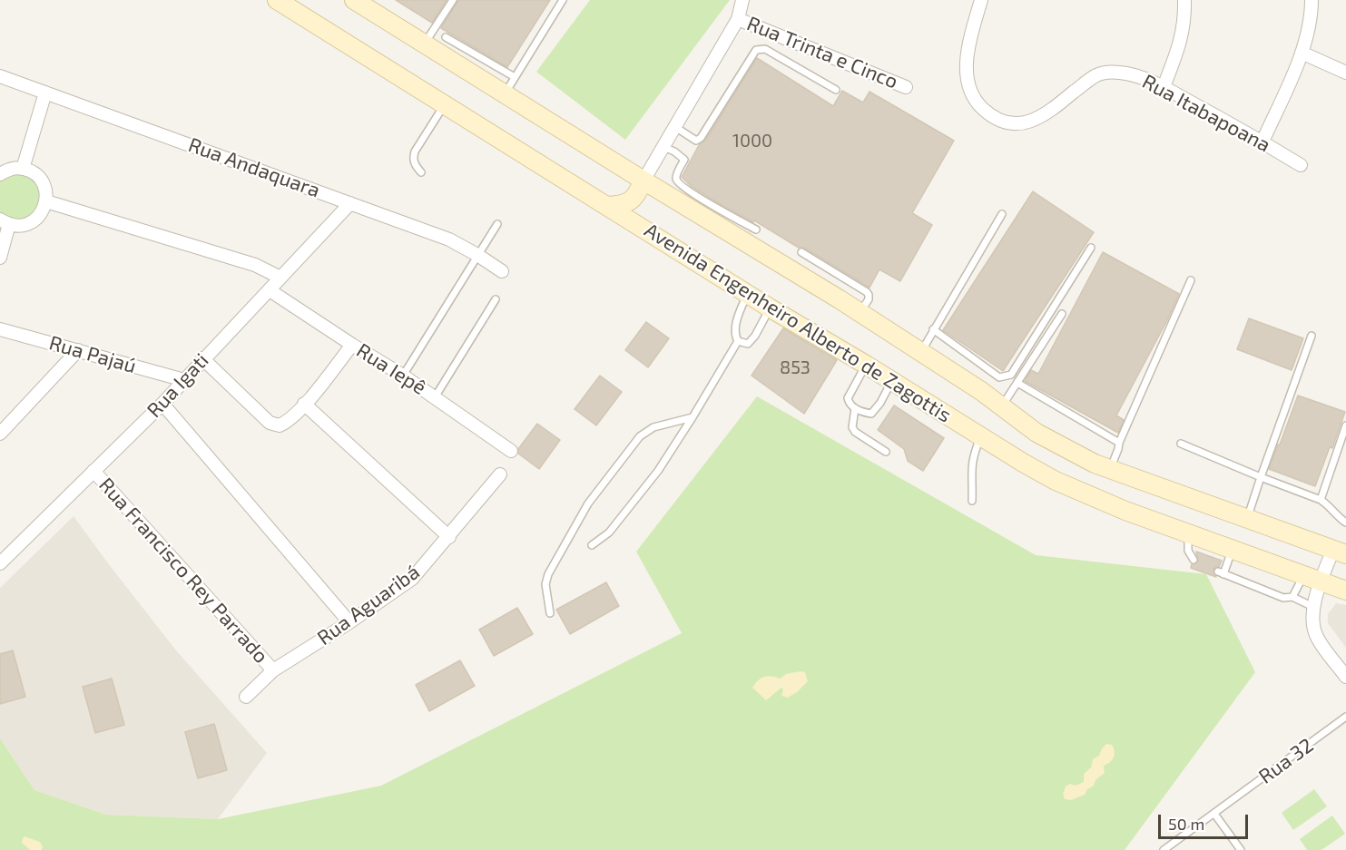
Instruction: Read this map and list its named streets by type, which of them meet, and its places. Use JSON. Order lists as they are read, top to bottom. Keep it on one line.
{"streets":{"main road":["Avenida Engenheiro Alberto de Zagottis"],"street":["Rua Trinta e Cinco","Rua Itabapoana","Rua Andaquara","Rua Pajaú","Rua Iepê","Rua Igati","Rua Francisco Rey Parrado","Rua Aguaribá"],"lane":["Rua 32"]},"crossings":[["Rua Andaquara","Rua Igati"],["Rua Pajaú","Rua Igati"],["Rua Iepê","Rua Igati"],["Rua Igati","Rua Francisco Rey Parrado"],["Rua Francisco Rey Parrado","Rua Aguaribá"]],"house_numbers":["1000","853"],"scale_bar":"50 m"}
